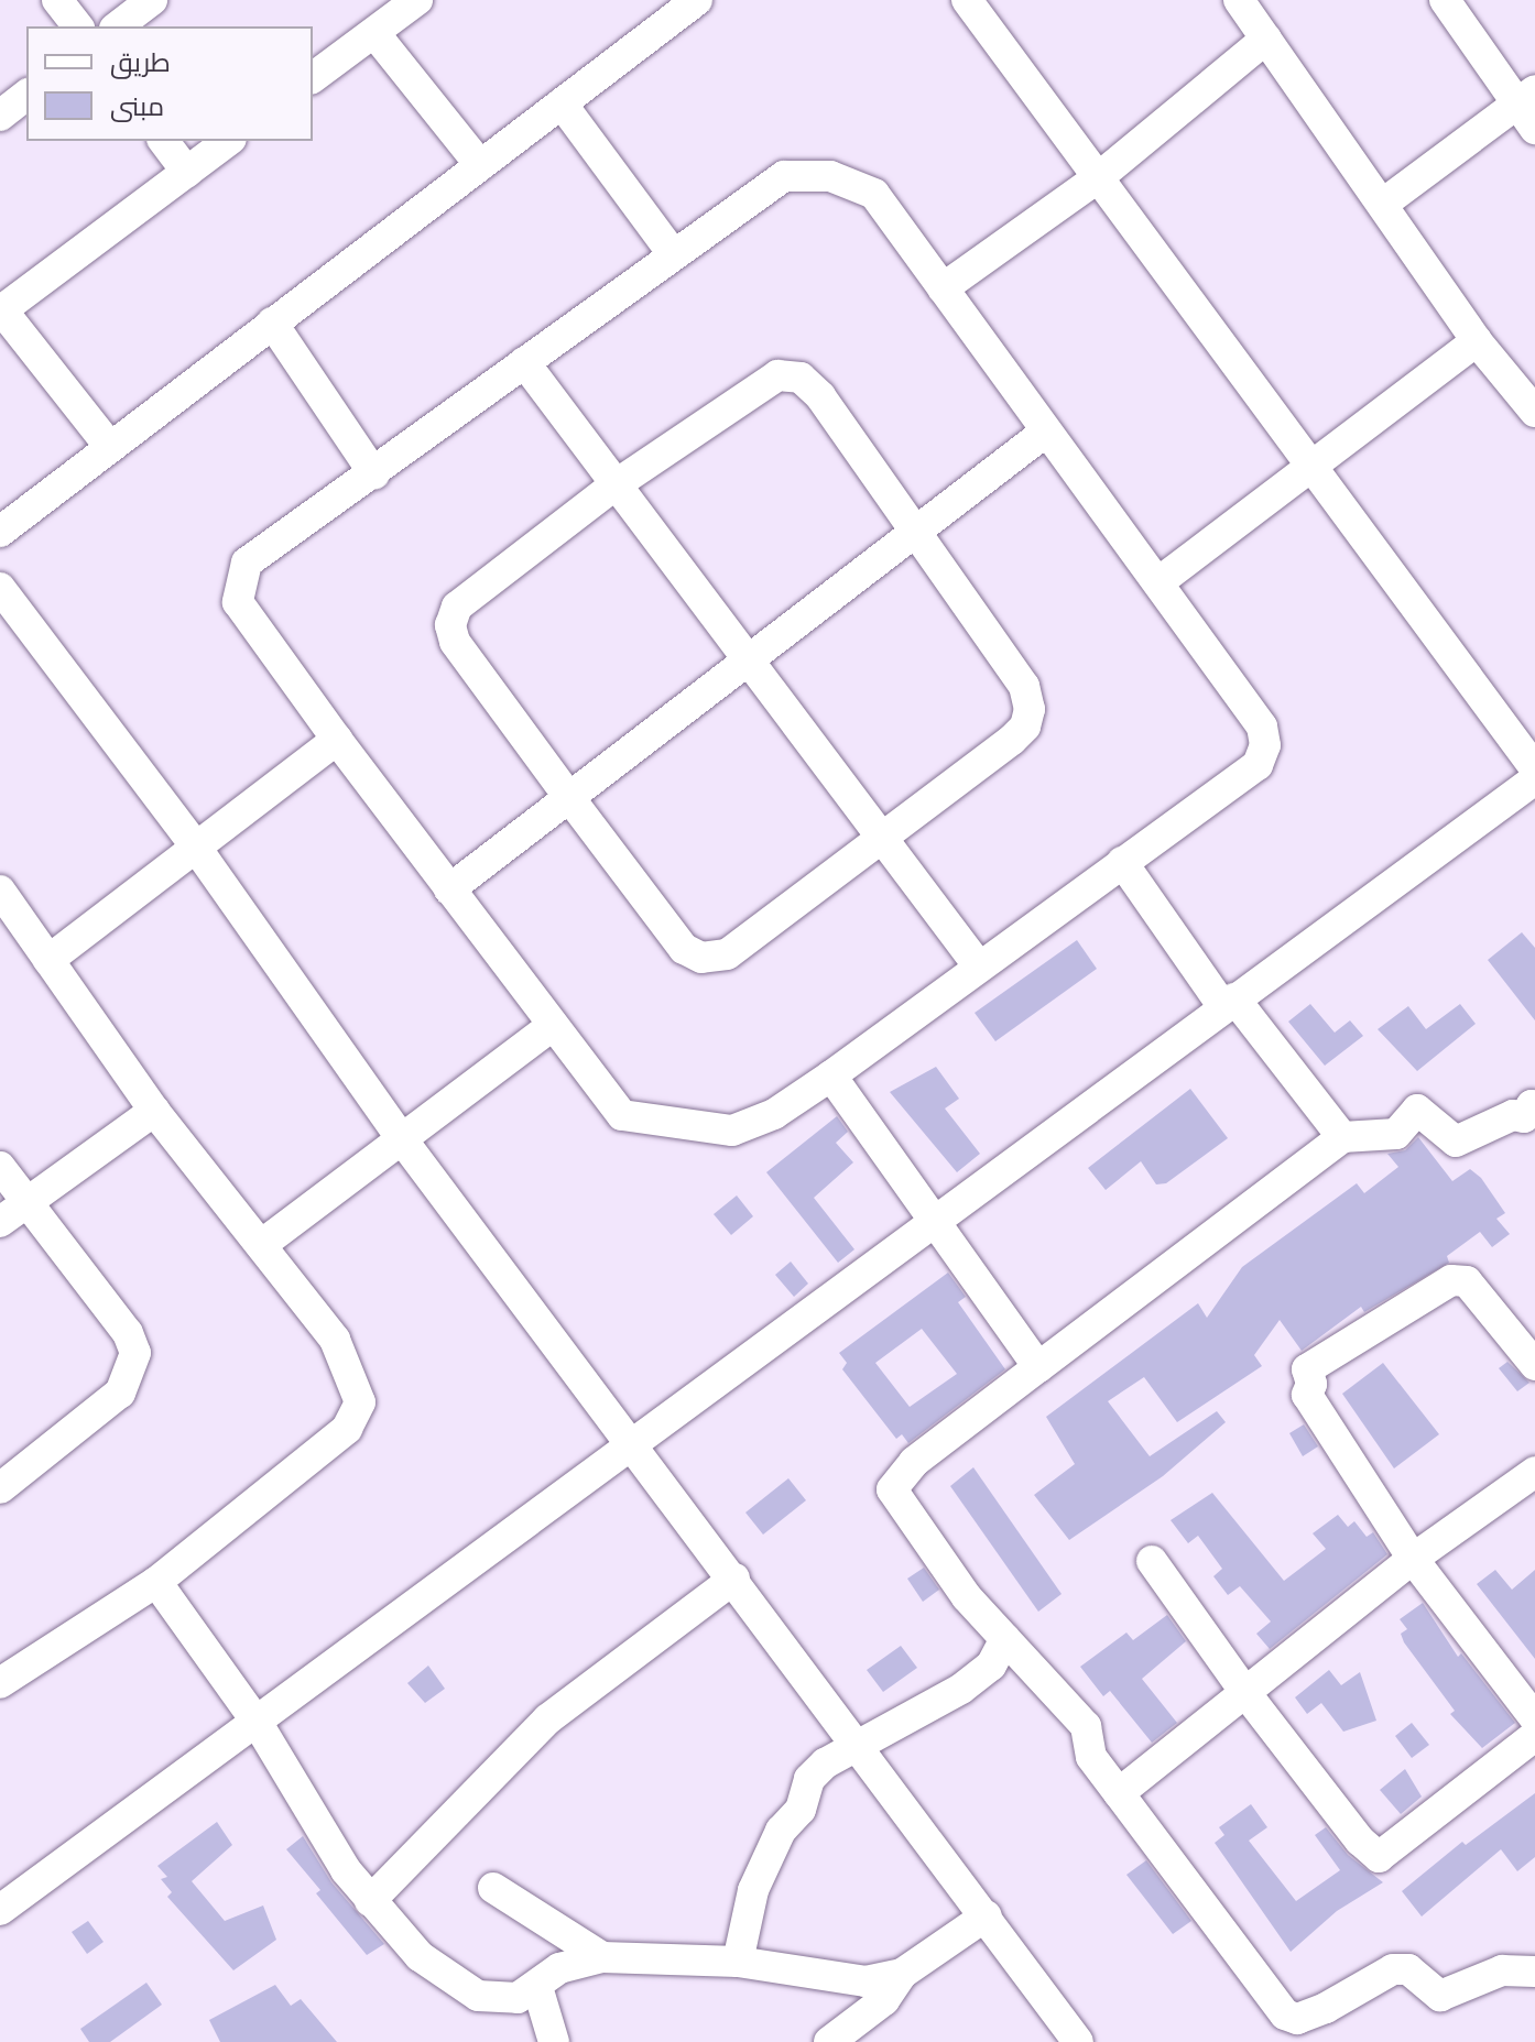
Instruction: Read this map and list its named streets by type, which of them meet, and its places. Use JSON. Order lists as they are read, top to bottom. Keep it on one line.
{"legend":["طريق","مبنى"]}
